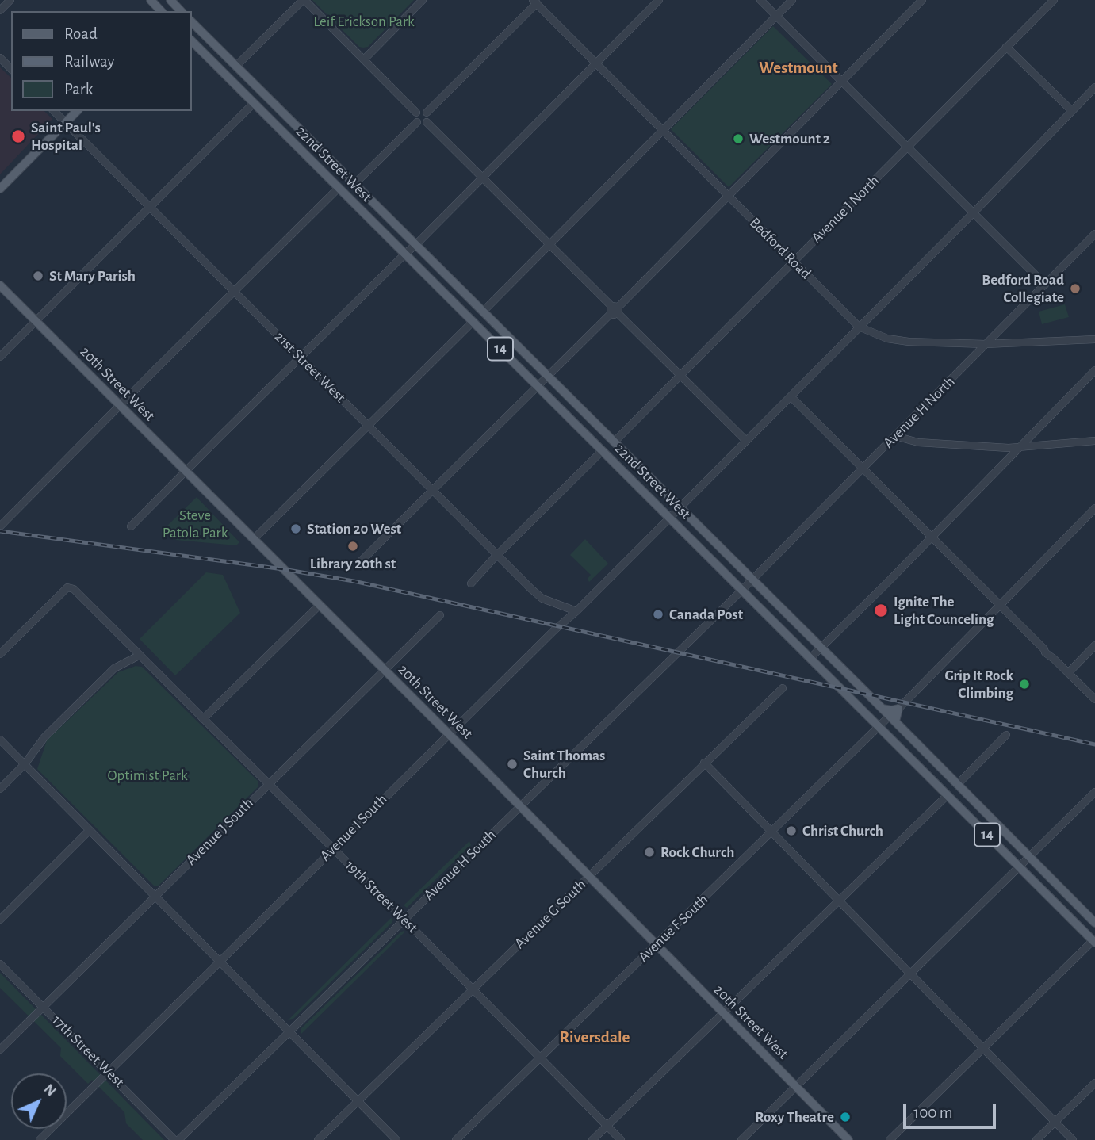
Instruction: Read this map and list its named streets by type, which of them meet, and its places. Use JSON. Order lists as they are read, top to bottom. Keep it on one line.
{"streets":{"main road":["22nd Street West","14","20th Street West"],"street":["Avenue J North","Bedford Road","21st Street West","Avenue H North","Avenue I South","Avenue J South","Avenue H South","19th Street West","Avenue G South","Avenue F South","17th Street West"]},"crossings":[["22nd Street West","Avenue J North"],["22nd Street West","Avenue H North"],["22nd Street West","Avenue I South"],["22nd Street West","Avenue H South"],["22nd Street West","Avenue F South"],["Avenue J North","Bedford Road"],["Bedford Road","Avenue H North"],["Bedford Road","Avenue I South"],["21st Street West","Avenue I South"],["20th Street West","Avenue I South"],["20th Street West","Avenue J South"],["20th Street West","Avenue H South"],["20th Street West","Avenue G South"],["20th Street West","Avenue F South"],["Avenue H North","Avenue H South"],["Avenue I South","19th Street West"],["Avenue I South","17th Street West"],["Avenue J South","19th Street West"],["Avenue J South","17th Street West"],["Avenue H South","19th Street West"],["Avenue H South","17th Street West"],["19th Street West","Avenue G South"],["19th Street West","Avenue F South"]],"districts":["Westmount","Riversdale"],"parks":["Leif Erickson Park","Steve Patola Park","Optimist Park"],"places":["Saint Paul's Hospital","Westmount 2","St Mary Parish","Bedford Road Collegiate","Station 20 West","Library 20th st","Ignite The Light Counceling","Canada Post","Grip It Rock Climbing","Saint Thomas Church","Christ Church","Rock Church","Roxy Theatre"],"legend":["Road","Railway","Park"],"scale_bar":"100 m","north":"top right"}
